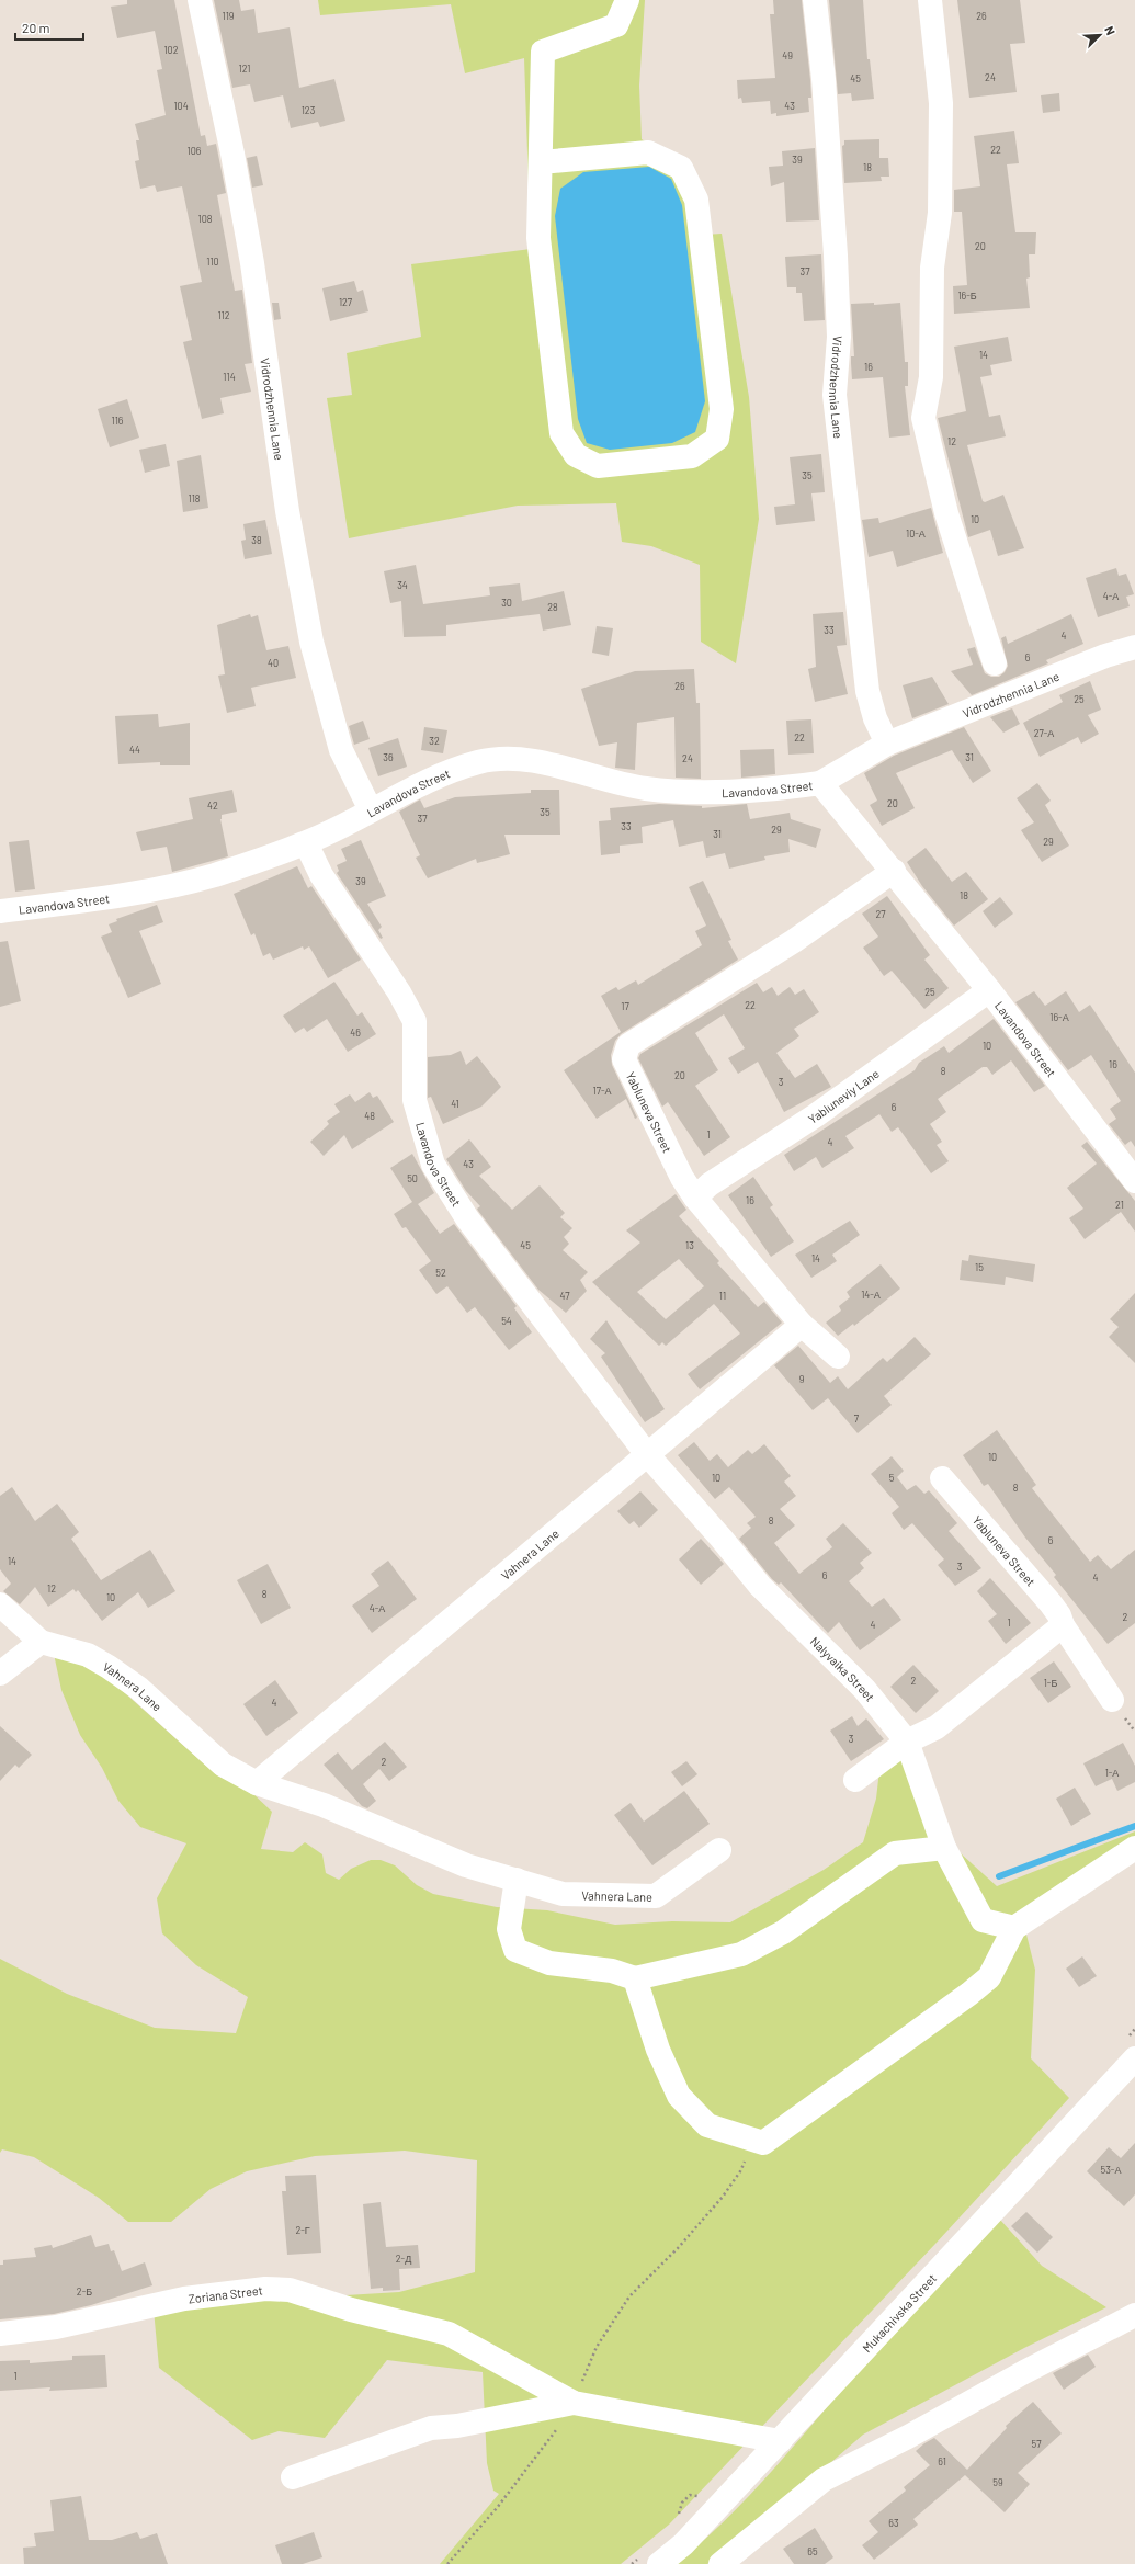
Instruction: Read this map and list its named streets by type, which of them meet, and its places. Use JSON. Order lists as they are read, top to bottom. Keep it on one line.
{"streets":{"street":["Vidrodzhennia Lane","Lavandova Street","Yabluneviy Lane","Yabluneva Street","Vahnera Lane","Nalyvaika Street","Zoriana Street","Mukachivska Street"]},"crossings":[["Vidrodzhennia Lane","Lavandova Street"],["Lavandova Street","Yabluneviy Lane"],["Lavandova Street","Yabluneva Street"],["Lavandova Street","Vahnera Lane"],["Lavandova Street","Nalyvaika Street"],["Yabluneviy Lane","Yabluneva Street"],["Yabluneva Street","Vahnera Lane"],["Vahnera Lane","Nalyvaika Street"]],"house_numbers":["119","26","102","49","121","24","45","104","43","123","22","106","39","18","108","20","110","37","16-Б","127","112","14","16","114","116","12","35","118","10","10-А","38","34","4-А","30","28","33","4","6","40","26","25","27-А","22","32","44","36","31","24","20","42","35","37","33","29","31","29","39","18","27","25","22","17","16-А","46","10","16","8","20","3","17-А","41","6","48","1","4","43","50","16","21","45","13","14","15","52","14-А","47","11","54","9","7","10","10","5","8","8","6","14","3","6","4","12","8","10","4-А","2","1","4","2","1-Б","4","3","2","1-А","53-А","2-Г","2-Д","2-Б","1","57","61","59","63","65"],"scale_bar":"20 m","north":"top right"}
